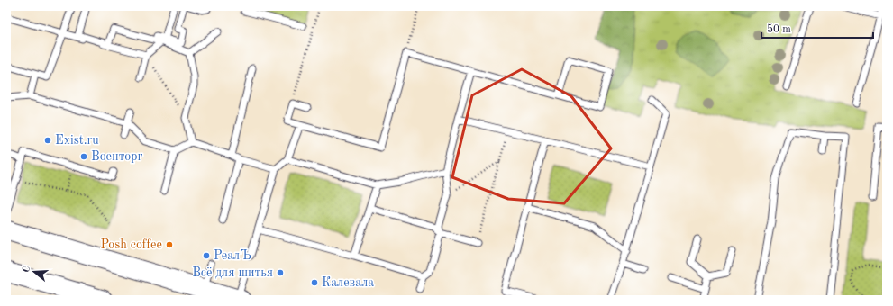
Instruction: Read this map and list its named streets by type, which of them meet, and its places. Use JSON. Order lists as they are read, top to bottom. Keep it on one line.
{"places":["Exist.ru","Военторг","Posh coffee","РеалЪ","Всё для шитья","Калевала"],"scale_bar":"50 m","north":"left"}
